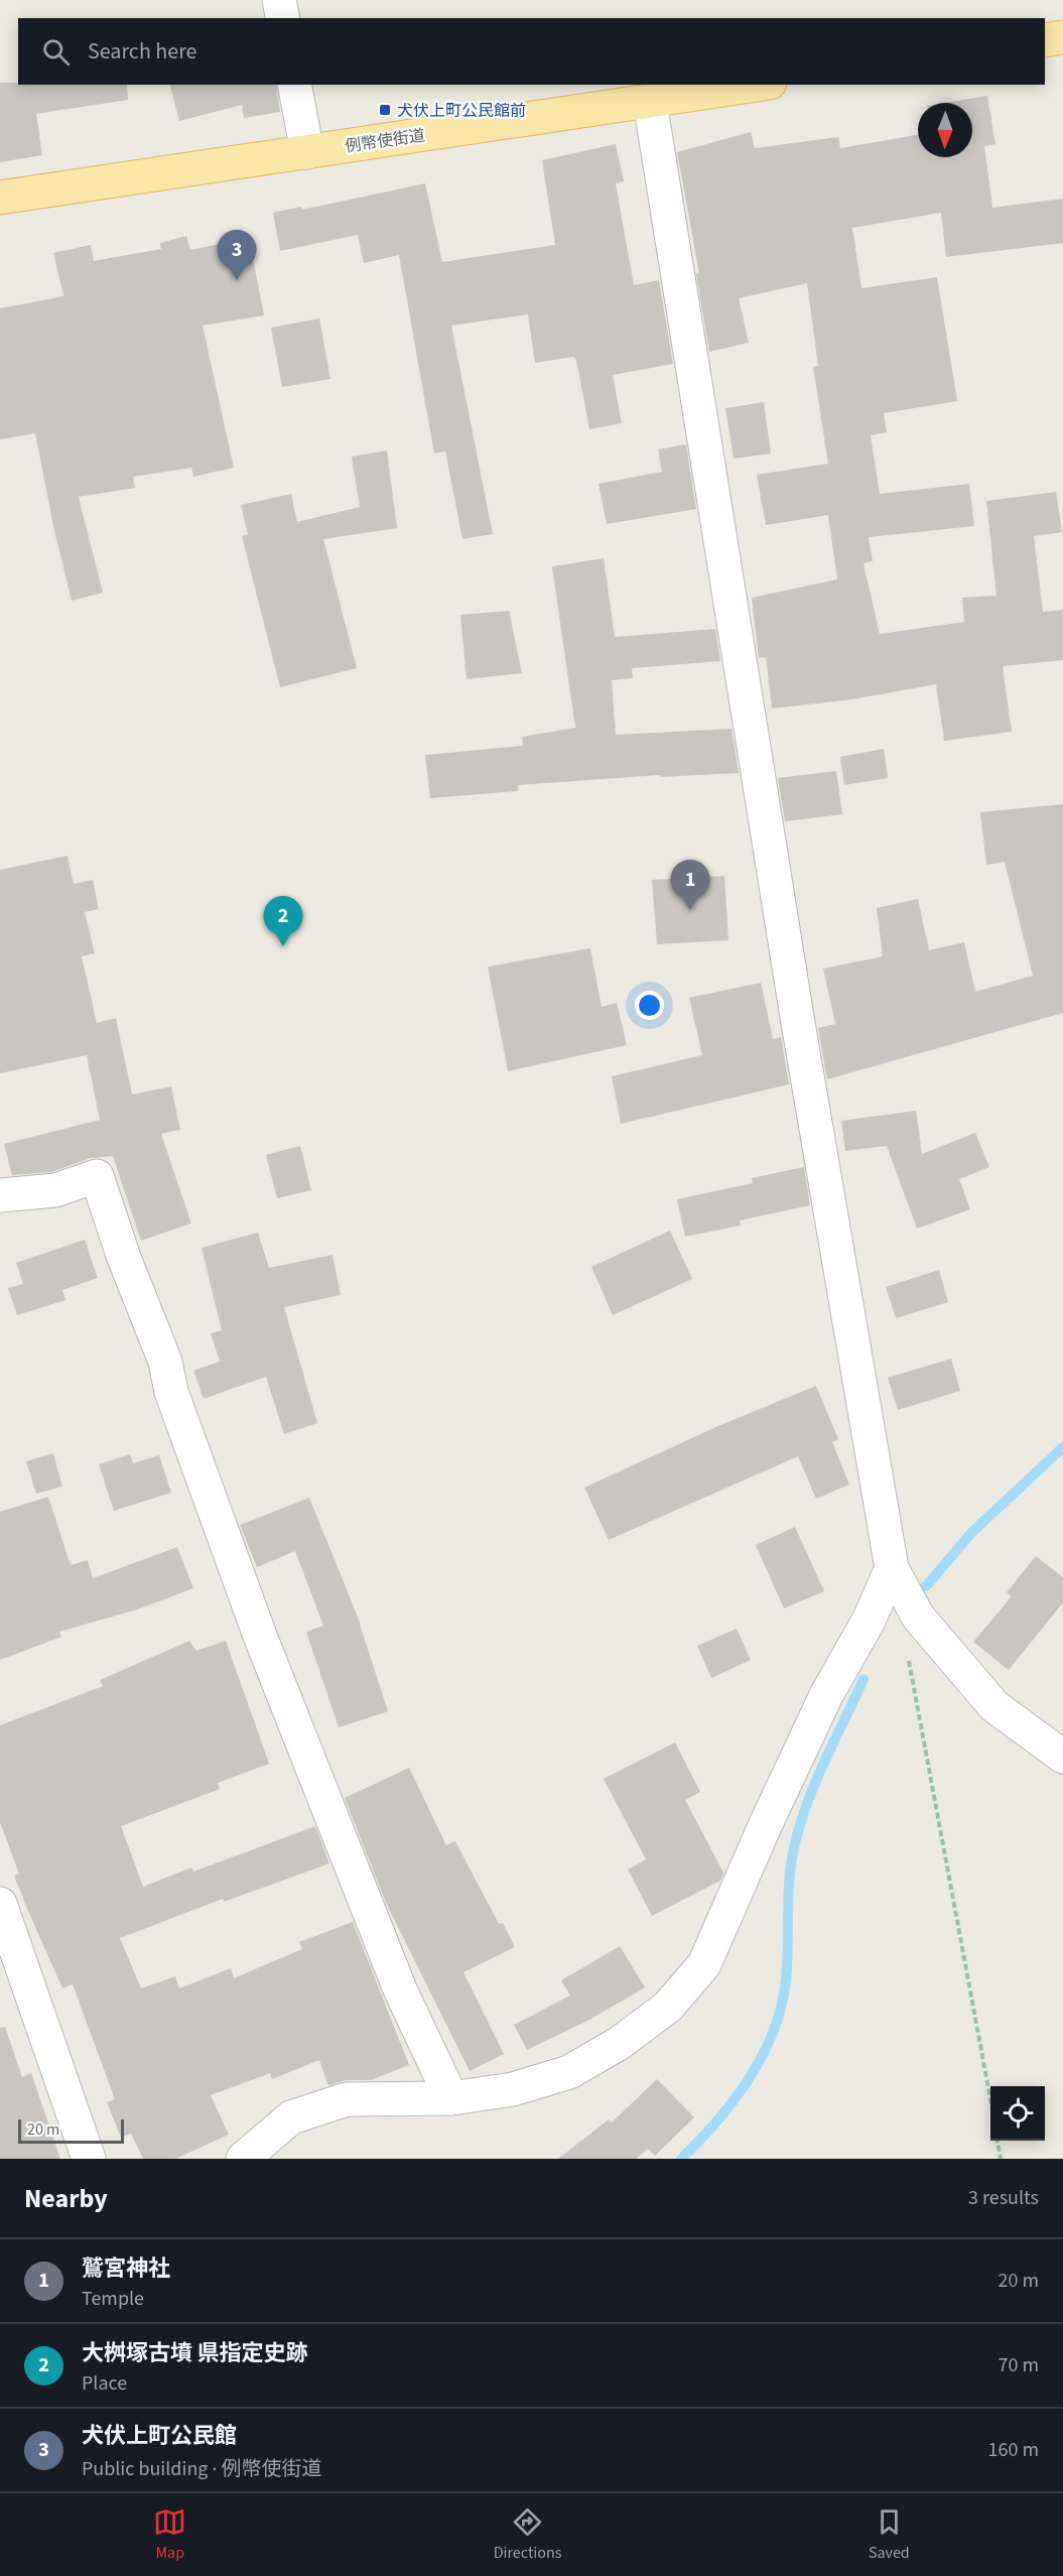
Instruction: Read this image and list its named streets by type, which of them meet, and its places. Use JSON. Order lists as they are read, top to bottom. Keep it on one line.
{"streets":{"main road":["例幣使街道"]},"places":{"transit":["犬伏上町公民館前"]},"scale_bar":"20 m","north":"bottom","page":{"search":"Search here","pins":["3","1","2"],"scale":"20 m","heading":["Nearby","3 results"],"list":[{"mark":"1","name":"鷲宮神社","note":"Temple","value":"20 m"},{"mark":"2","name":"大桝塚古墳 県指定史跡","note":"Place","value":"70 m"},{"mark":"3","name":"犬伏上町公民館","note":"Public building · 例幣使街道","value":"160 m"}],"nav":["Map","Directions","Saved"]}}
